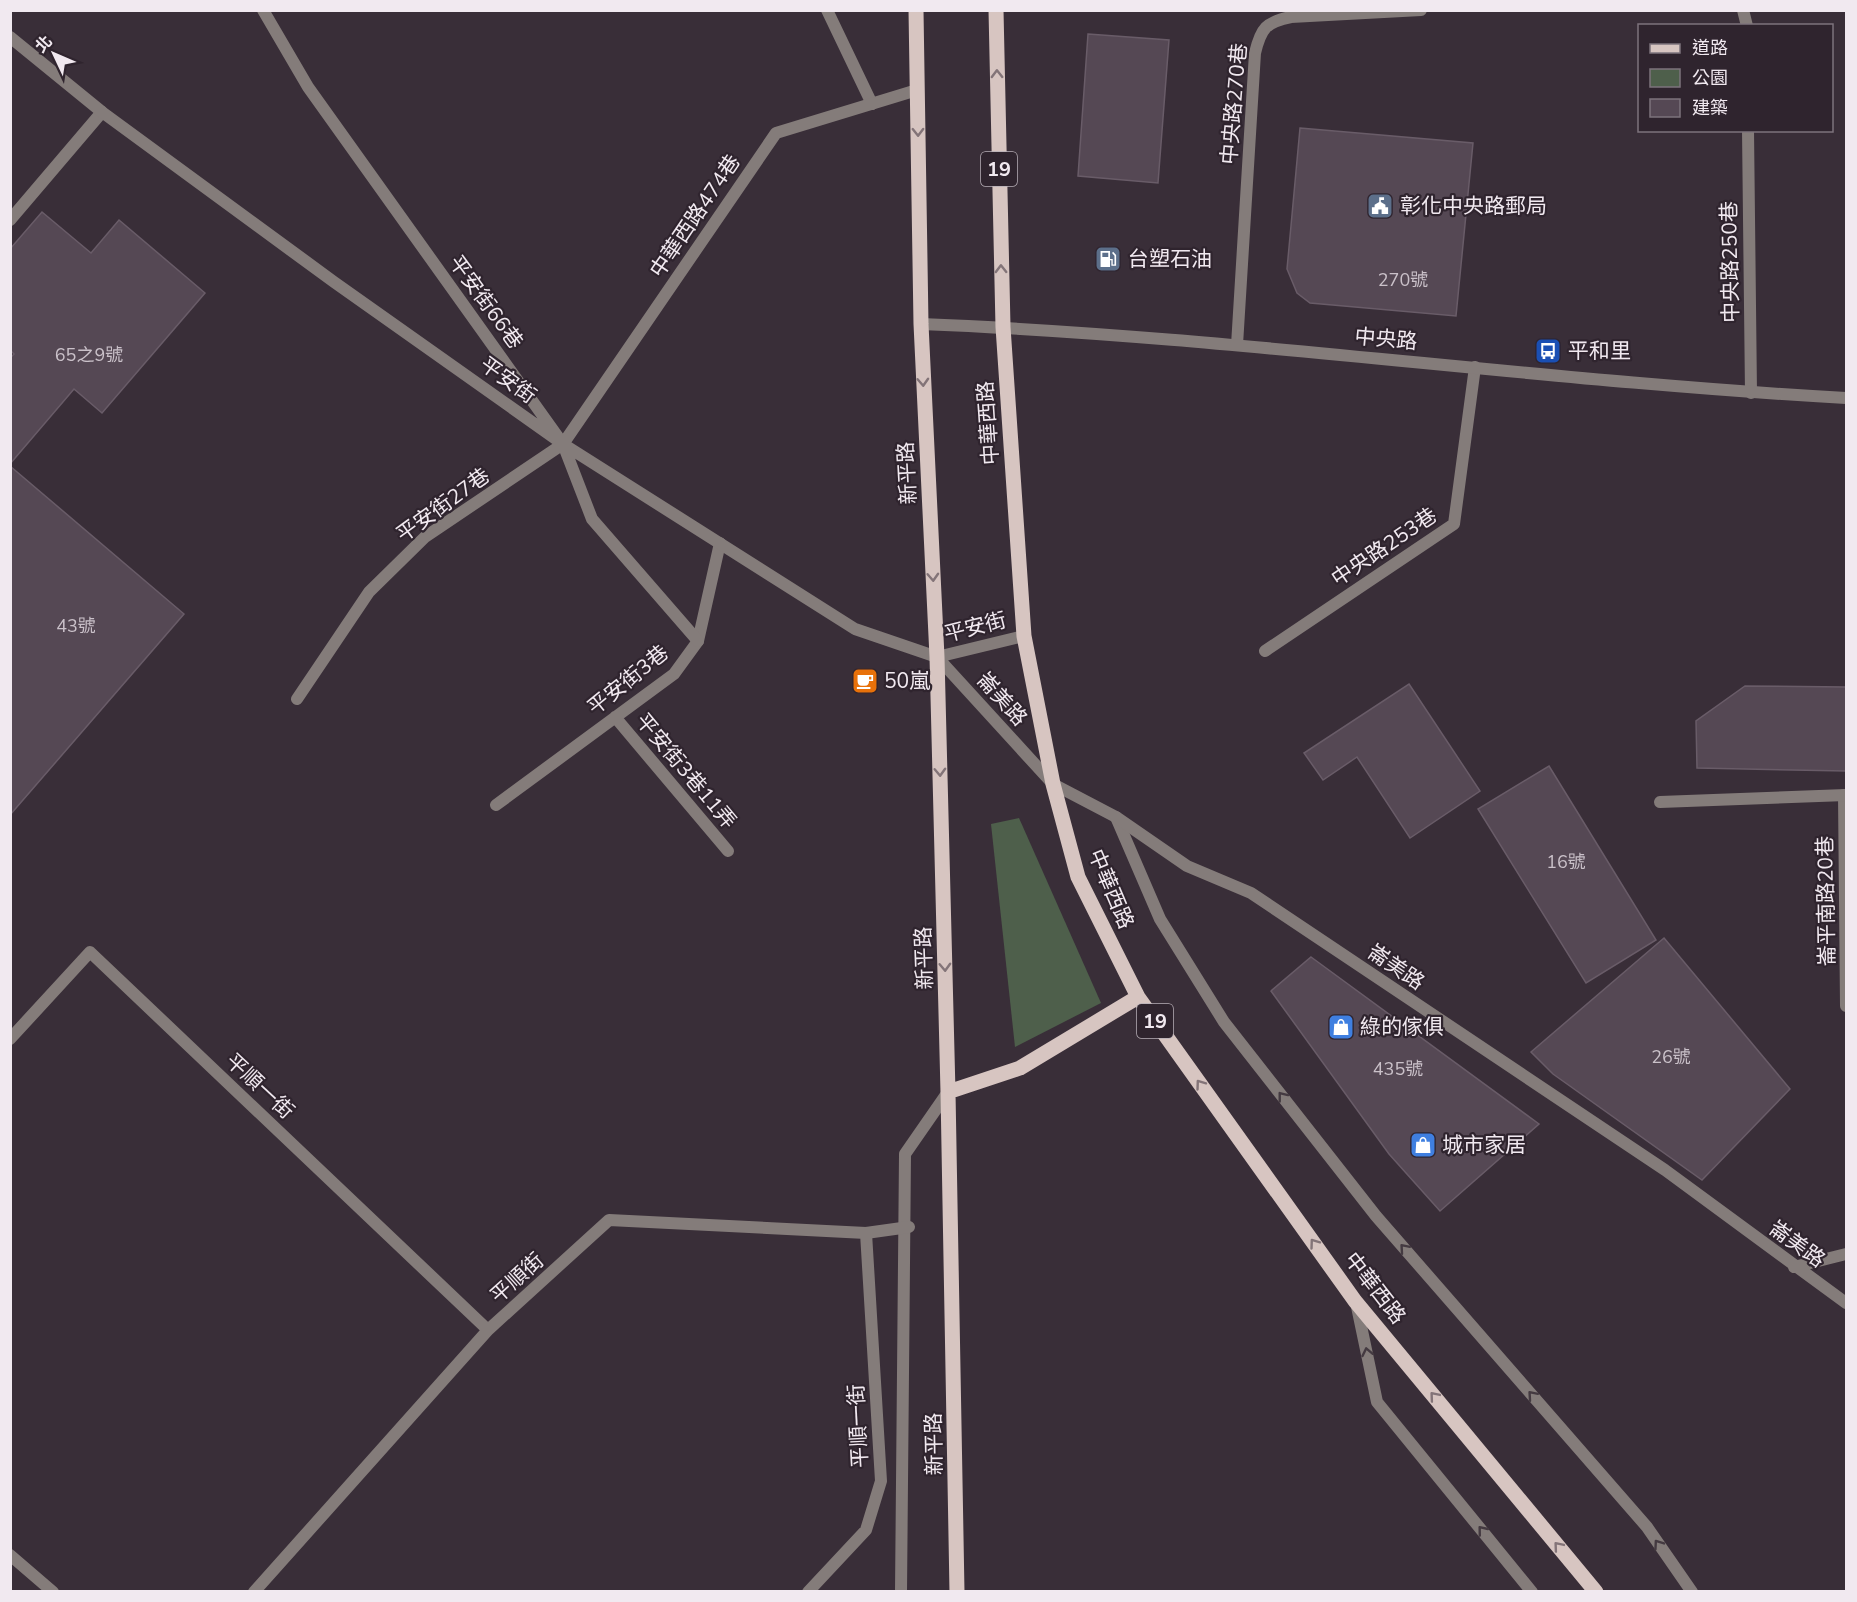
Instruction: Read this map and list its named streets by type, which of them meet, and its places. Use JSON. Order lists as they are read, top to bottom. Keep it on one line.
{"streets":{"main road":["19","中華西路","新平路"],"street":["中央路270巷","中華西路474巷","中央路250巷","平安街66巷","中央路","平安街","平安街27巷","中央路253巷","平安街3巷","崙美路","平安街3巷11弄","崙平南路20巷","平順一街","平順街"]},"crossings":[["中央路270巷","中央路"],["中華西路474巷","平安街66巷"],["中華西路474巷","平安街"],["中華西路474巷","平安街27巷"],["中央路250巷","中央路"],["平安街66巷","平安街"],["平安街66巷","平安街27巷"],["平安街66巷","平安街3巷"],["中央路","中華西路"],["中央路","新平路"],["中央路","中央路253巷"],["平安街","中華西路"],["平安街","新平路"],["平安街","平安街27巷"],["平安街","平安街3巷"],["平安街","崙美路"],["中華西路","崙美路"],["新平路","崙美路"],["平安街3巷","平安街3巷11弄"],["平順一街","平順街"]],"one_way":["中華西路","新平路"],"places":{"public building":["彰化中央路郵局"],"fuel station":["台塑石油"],"bus stop":["平和里"],"cafe":["50嵐"],"shop":["綠的傢俱","城市家居"]},"house_numbers":["270號","65之9號","43號","16號","26號","435號"],"legend":["道路","公園","建築"],"north":"top left"}
